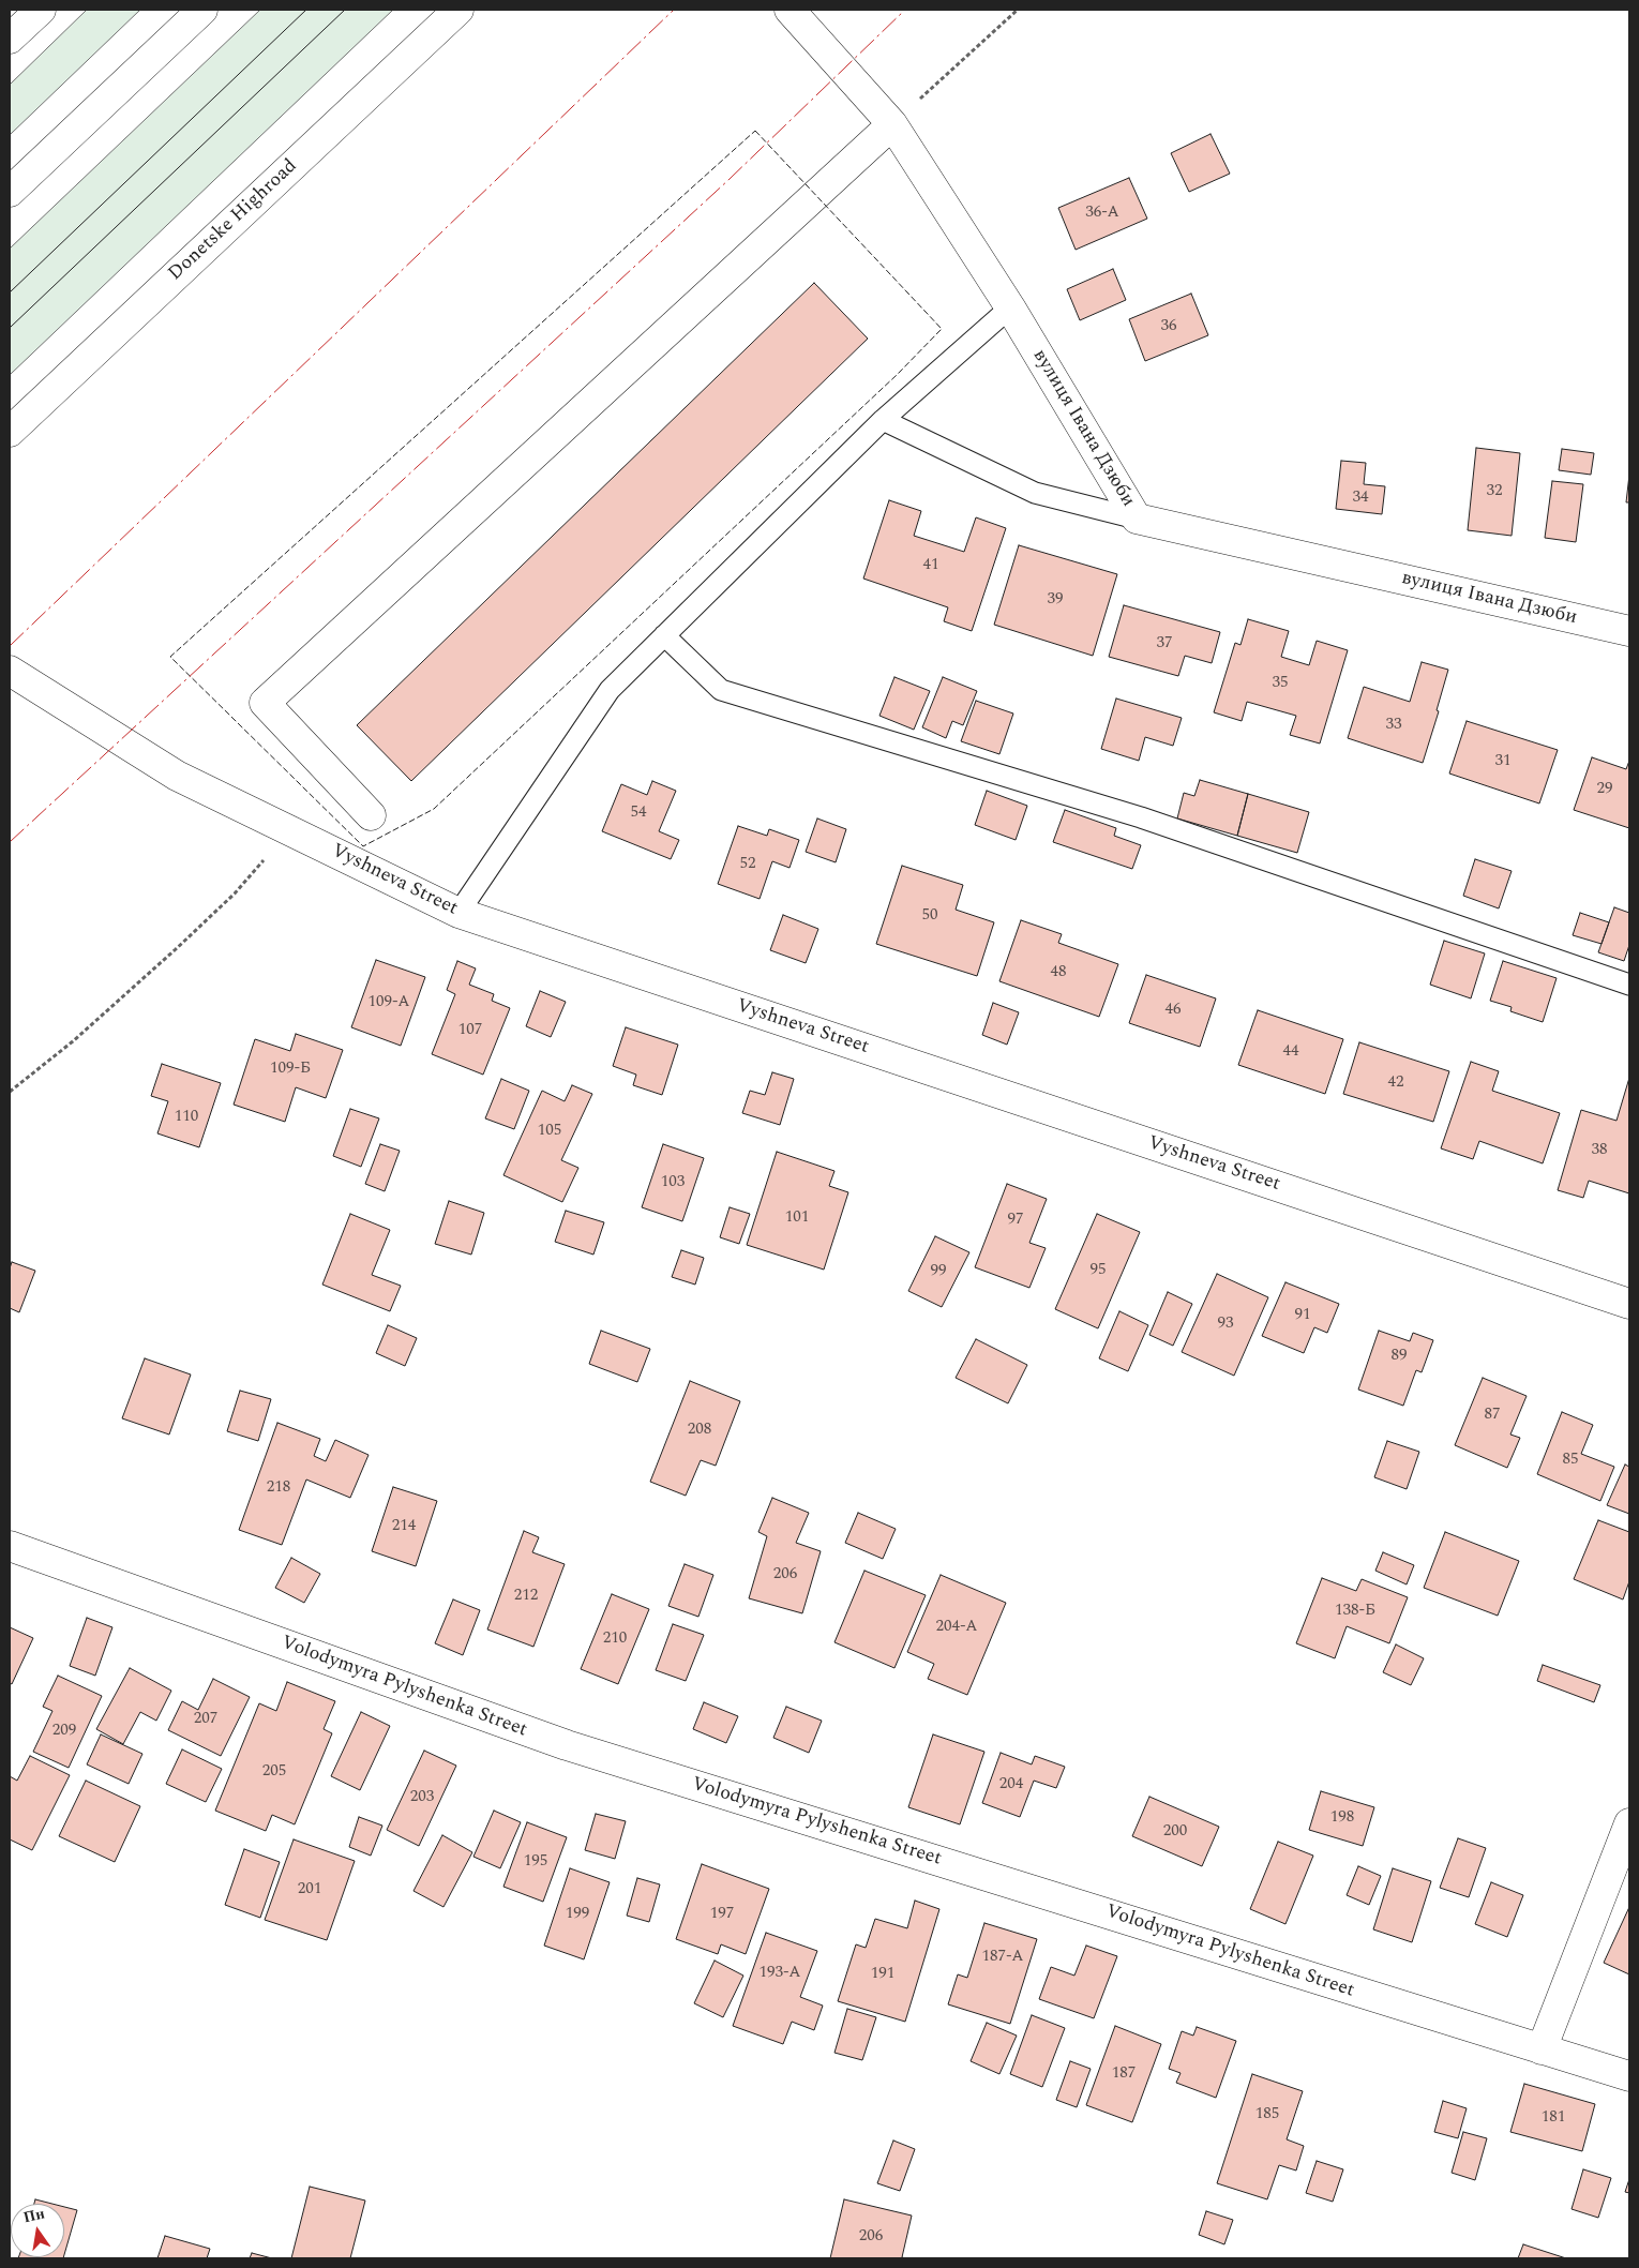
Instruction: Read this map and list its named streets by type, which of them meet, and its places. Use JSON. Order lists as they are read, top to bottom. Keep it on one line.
{"streets":{"main road":["Donetske Highroad","вулиця Івана Дзюби","Vyshneva Street","Volodymyra Pylyshenka Street"]},"house_numbers":["36-А","36","32","34","41","39","37","35","33","31","29","54","52","50","48","109-А","46","107","44","109-Б","42","110","105","38","103","101","97","95","99","91","93","89","87","208","85","218","214","206","212","138-Б","204-А","210","207","209","205","204","203","198","200","195","201","199","197","187-А","193-А","191","187","185","181","206"],"north":"top"}
